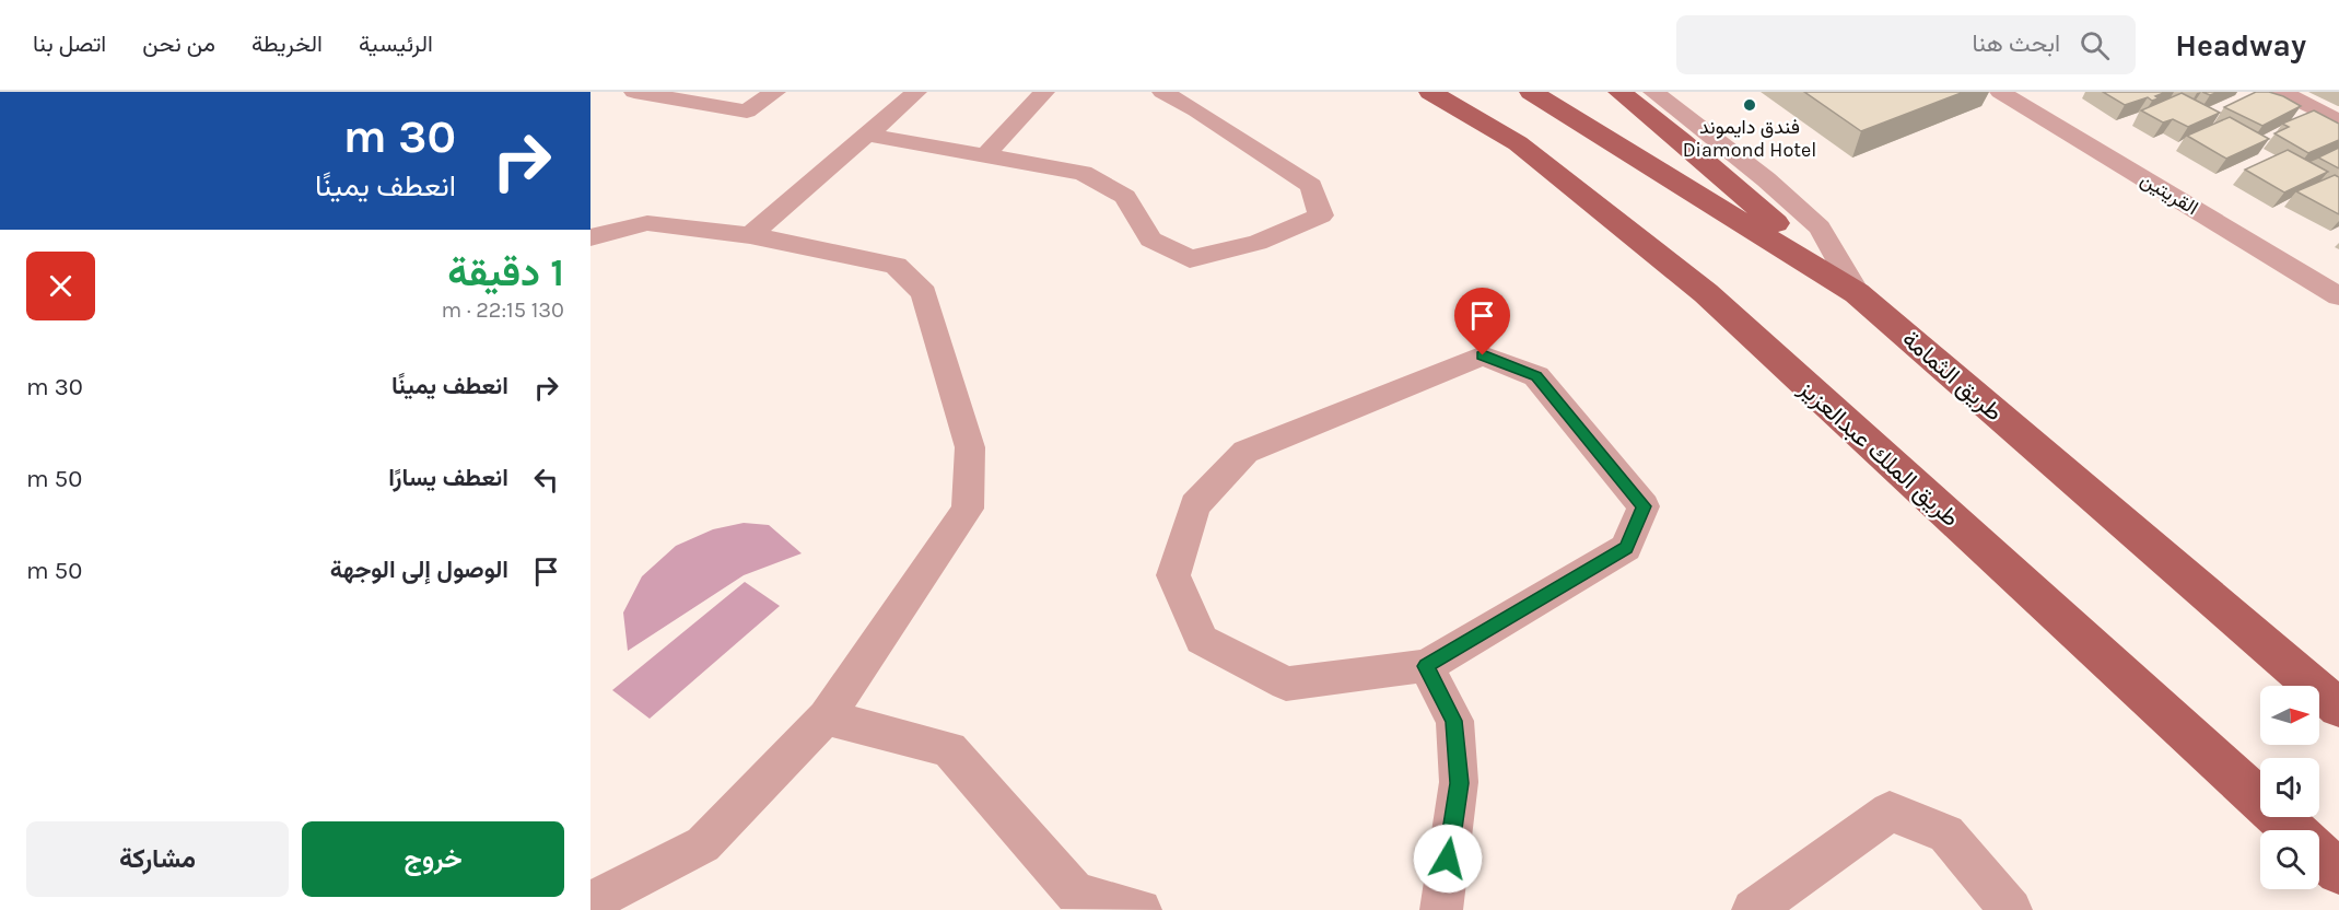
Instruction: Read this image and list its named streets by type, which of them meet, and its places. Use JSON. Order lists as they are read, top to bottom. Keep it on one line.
{"streets":{"main road":["طريق الثمامة","طريق الملك عبدالعزيز"],"street":["القريتين"]},"places":["فندق دايموند Diamond Hotel"],"north":"right","page":{"header":"Headway","search":"ابحث هنا","nav":["الرئيسية","الخريطة","من نحن","اتصل بنا"],"turn":["30 m","انعطف يمينًا"],"heading":["1 دقيقة","130 m · 22:15"],"list":[{"name":"انعطف يمينًا","value":"30 m"},{"name":"انعطف يسارًا","value":"50 m"},{"name":"الوصول إلى الوجهة","value":"50 m"}],"buttons":["خروج","مشاركة"]}}
